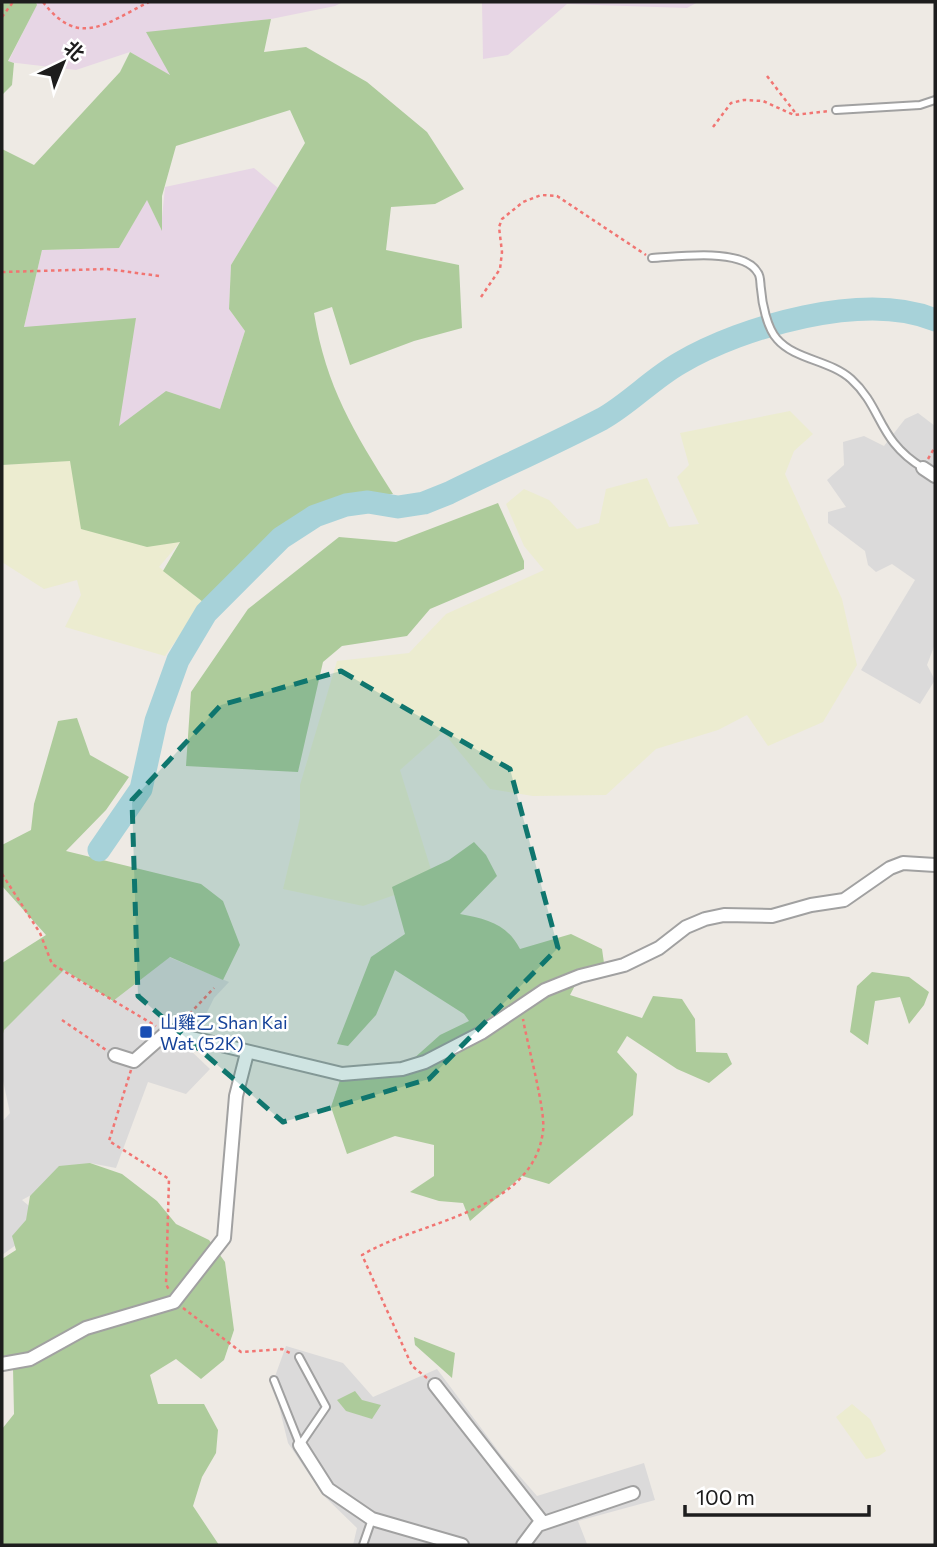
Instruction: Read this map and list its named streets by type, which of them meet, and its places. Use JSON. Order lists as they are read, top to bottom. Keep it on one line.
{"places":{"transit":["山雞乙 Shan Kai Wat (52K)"]},"scale_bar":"100 m","north":"top right"}
